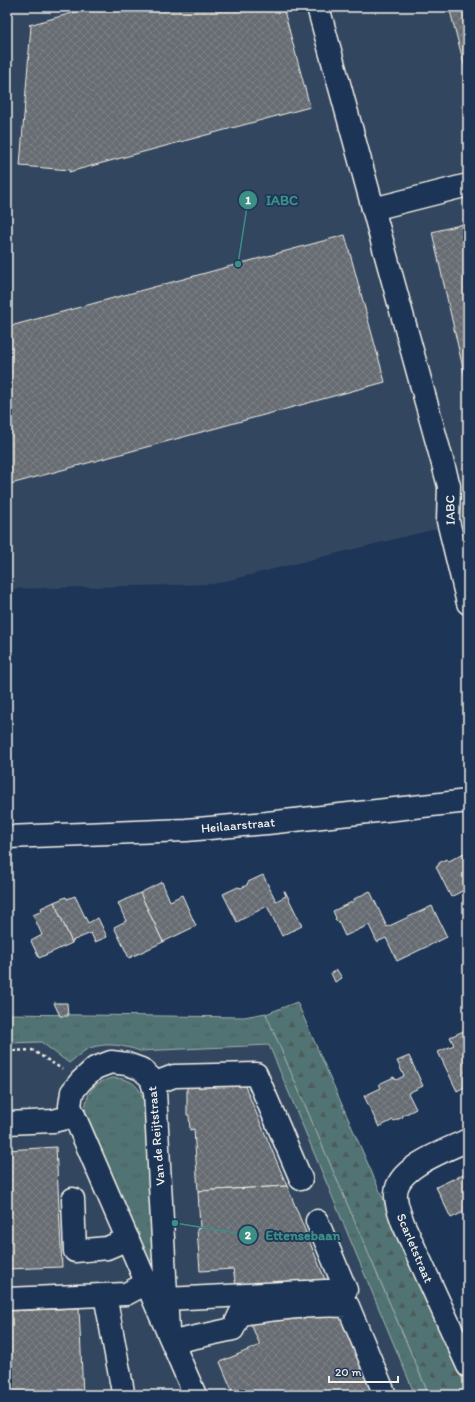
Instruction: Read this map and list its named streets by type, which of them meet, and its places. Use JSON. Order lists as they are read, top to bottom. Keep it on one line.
{"streets":{"street":["IABC","Heilaarstraat","Van de Reijtstraat","Scarletstraat"]},"places":["IABC","Ettensebaan"],"scale_bar":"20 m"}
